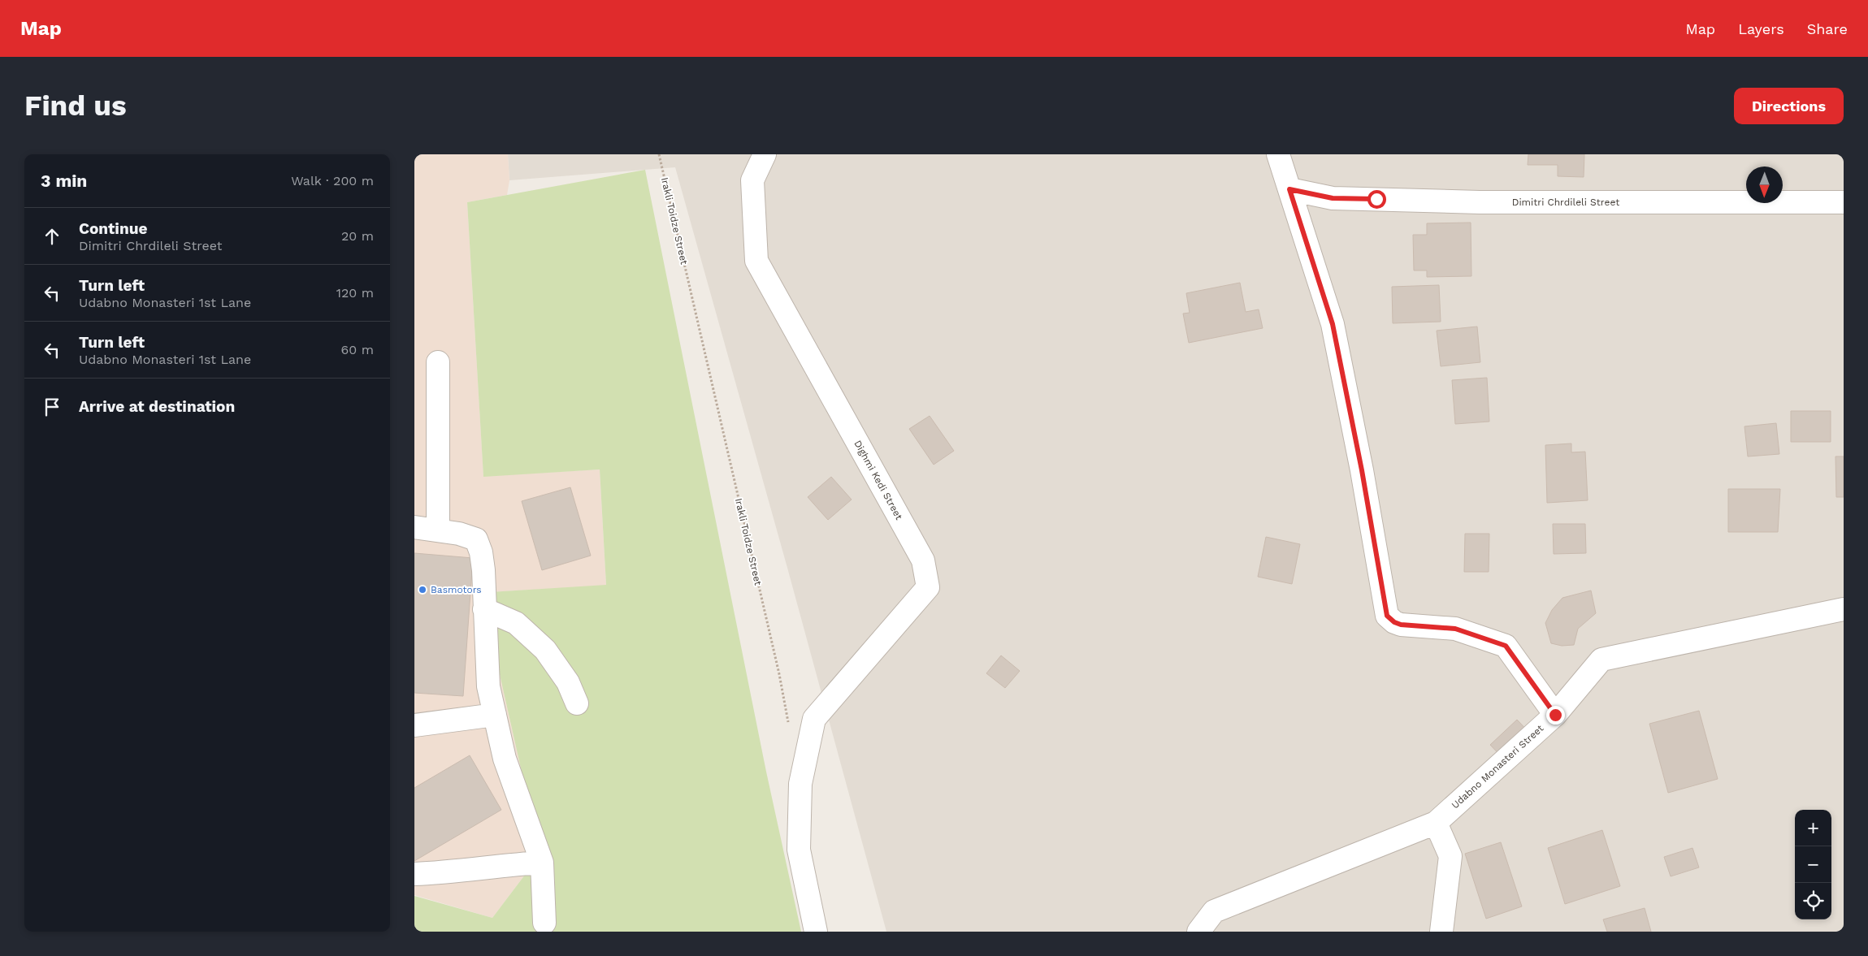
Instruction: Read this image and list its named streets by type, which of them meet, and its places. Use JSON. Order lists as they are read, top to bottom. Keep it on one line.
{"streets":{"street":["Dimitri Chrdileli Street","Dighmi Kedi Street","Udabno Monasteri Street"],"path":["Irakli Toidze Street"]},"places":["Basmotors"],"north":"bottom","page":{"header":"Map","nav":["Map","Layers","Share"],"buttons":"Directions","title":"Find us","heading":["3 min","Walk · 200 m"],"list":[["Continue","Dimitri Chrdileli Street","20 m"],["Turn left","Udabno Monasteri 1st Lane","120 m"],["Turn left","Udabno Monasteri 1st Lane","60 m"],"Arrive at destination"],"map_buttons":["+","−"]}}
